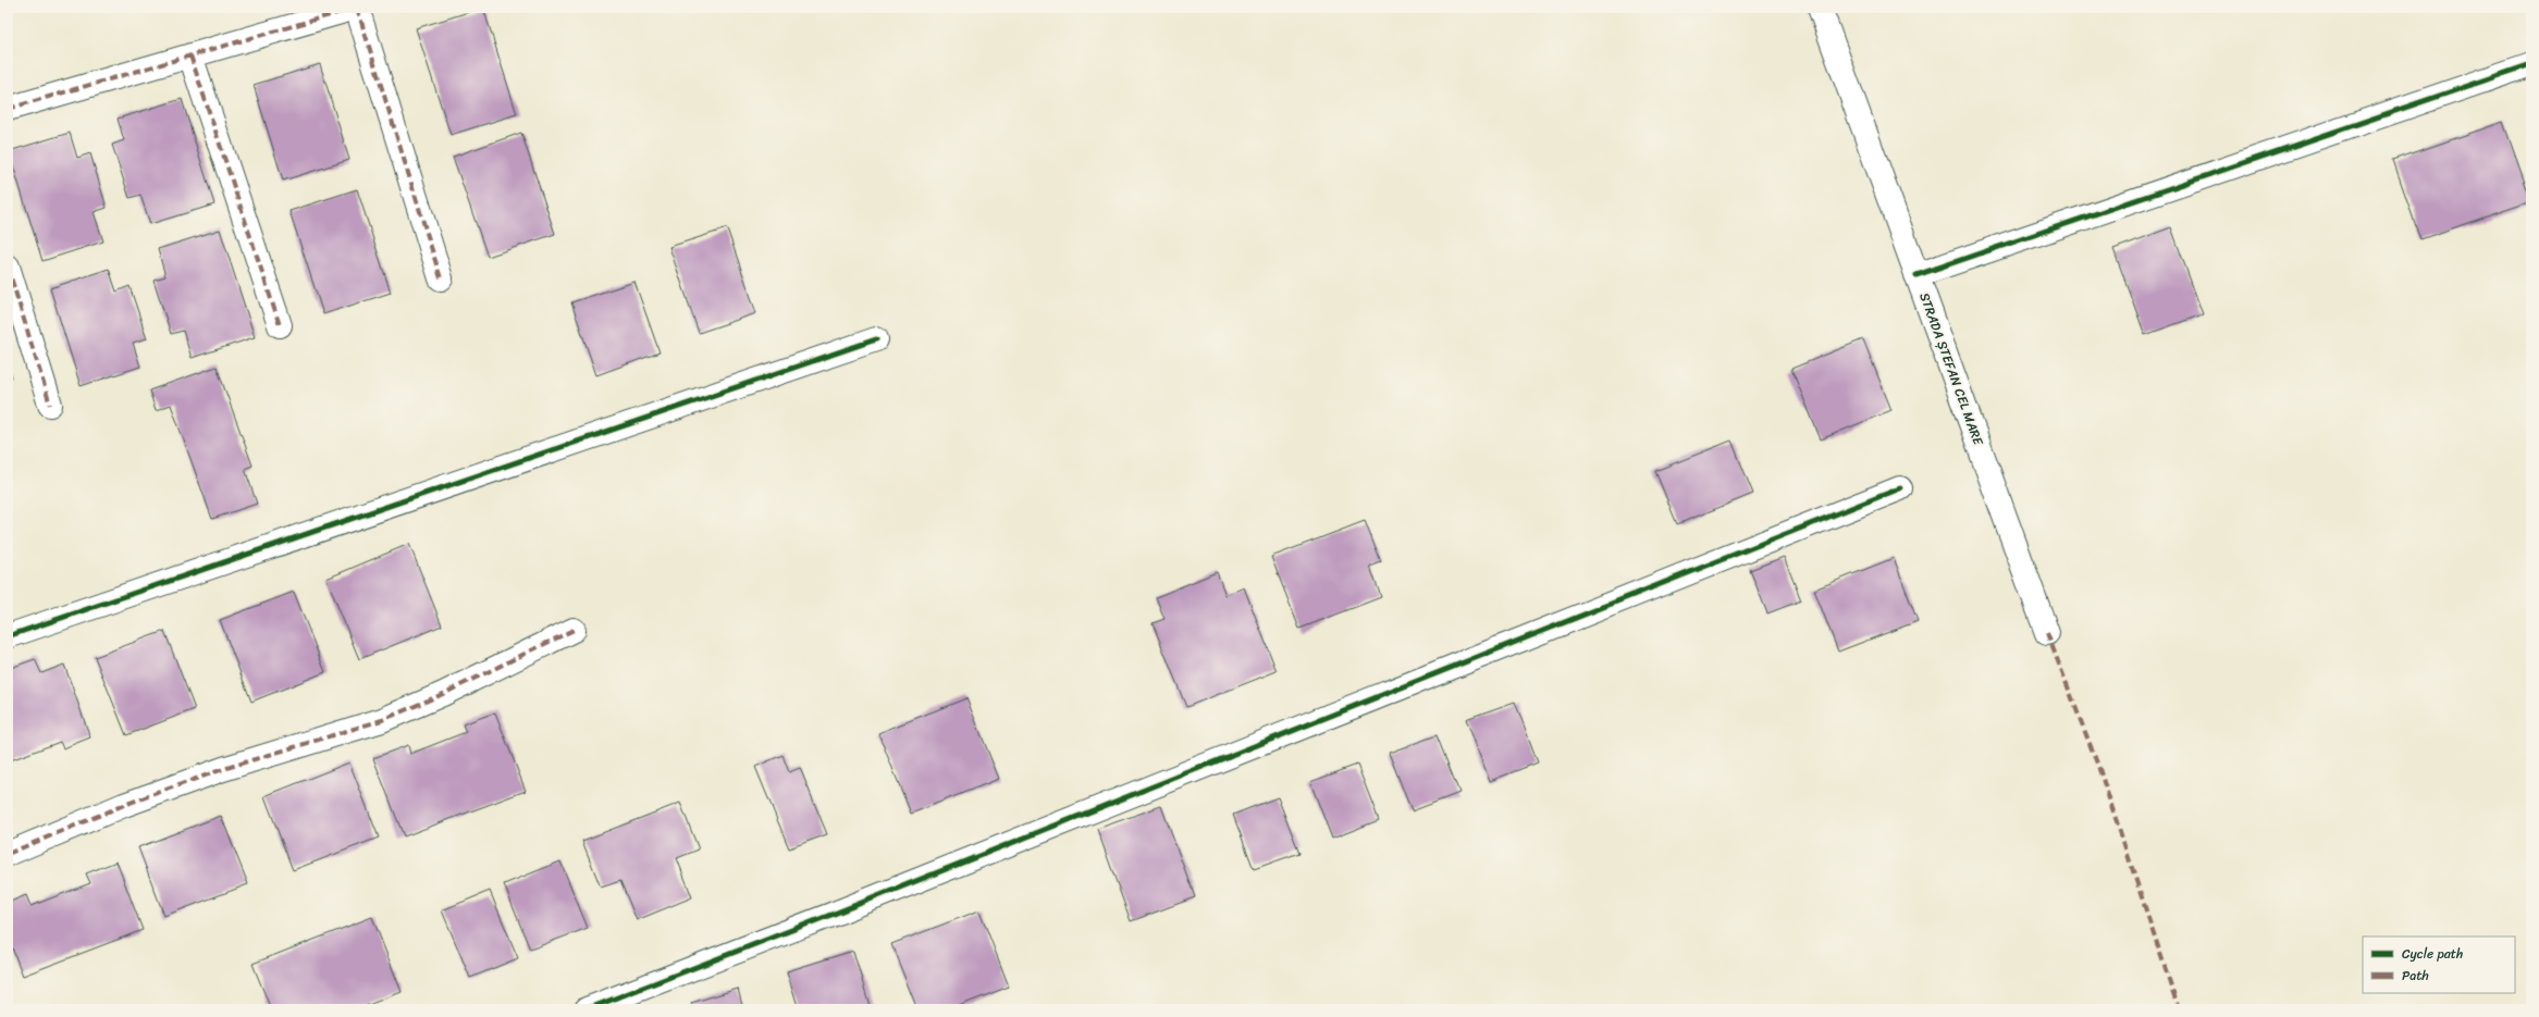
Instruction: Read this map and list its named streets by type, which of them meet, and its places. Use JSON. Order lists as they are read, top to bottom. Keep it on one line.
{"streets":{"street":["STRADA ȘTEFAN CEL MARE"]},"legend":["Cycle path","Path"]}
